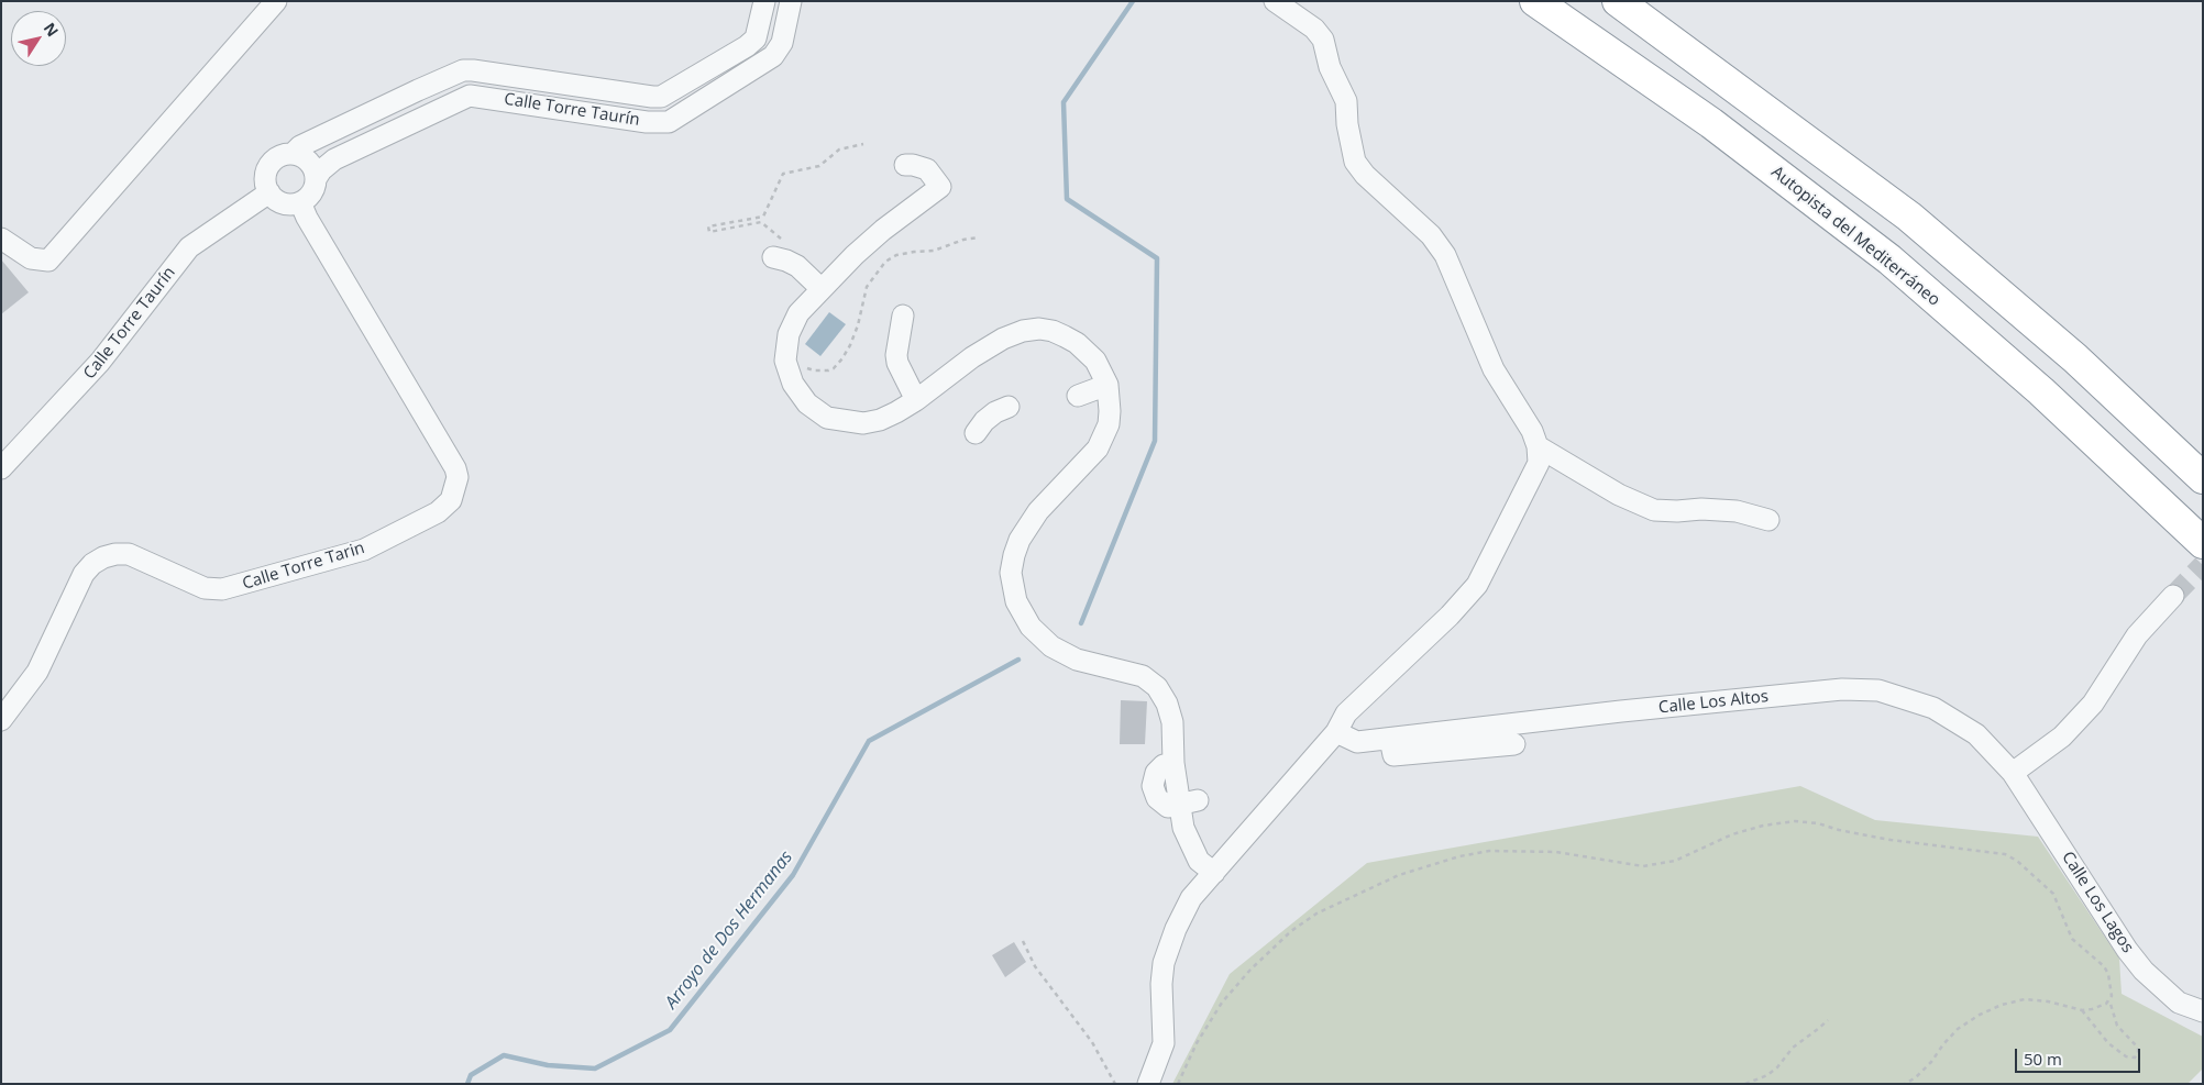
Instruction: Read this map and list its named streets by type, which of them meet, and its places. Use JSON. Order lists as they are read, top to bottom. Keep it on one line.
{"streets":{"highway":["Autopista del Mediterráneo"],"street":["Calle Torre Taurín","Calle Torre Tarin","Calle Los Altos","Calle Los Lagos"]},"crossings":[["Calle Torre Taurín","Calle Torre Tarin"],["Calle Los Altos","Calle Los Lagos"]],"water":["Arroyo de Dos Hermanas"],"scale_bar":"50 m","north":"top right"}
